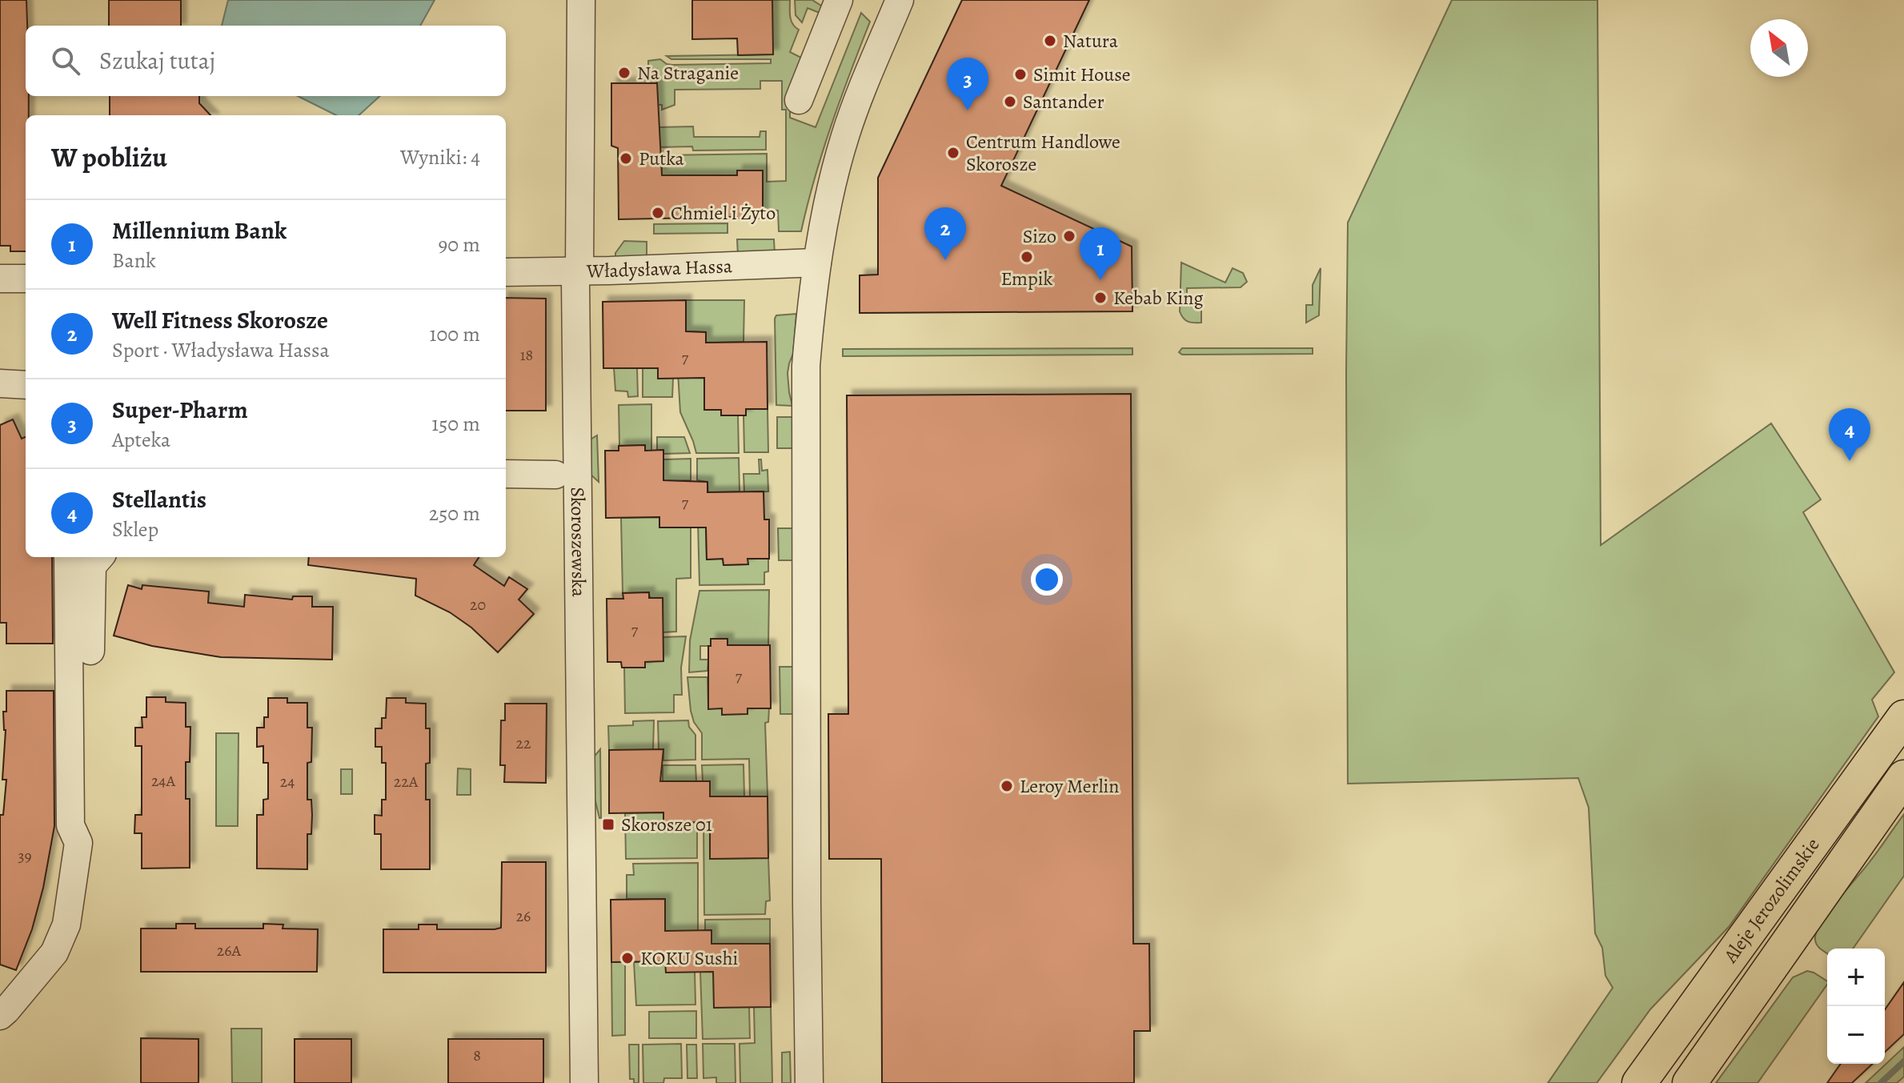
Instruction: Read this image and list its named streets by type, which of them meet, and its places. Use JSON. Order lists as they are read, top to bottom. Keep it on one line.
{"streets":{"main road":["Aleje Jerozolimskie"],"street":["Władysława Hassa","Skoroszewska"]},"crossings":[["Władysława Hassa","Skoroszewska"]],"places":{"other":["Natura","Na Straganie","Simit House","Santander","Centrum Handlowe Skorosze","Putka","Chmiel i Żyto","Sizo","Empik","Kebab King","Leroy Merlin","KOKU Sushi"],"transit":["Skorosze 01"]},"house_numbers":["18","7","7","20","7","7","22","24A","24","22A","39","26","26A","8"],"north":"top left","page":{"search":"Szukaj tutaj","pins":["3","2","1","4"],"heading":["W pobliżu","Wyniki: 4"],"list":[{"mark":"1","name":"Millennium Bank","note":"Bank","value":"90 m"},{"mark":"2","name":"Well Fitness Skorosze","note":"Sport · Władysława Hassa","value":"100 m"},{"mark":"3","name":"Super-Pharm","note":"Apteka","value":"150 m"},{"mark":"4","name":"Stellantis","note":"Sklep","value":"250 m"}],"map_buttons":["+","−"]}}
